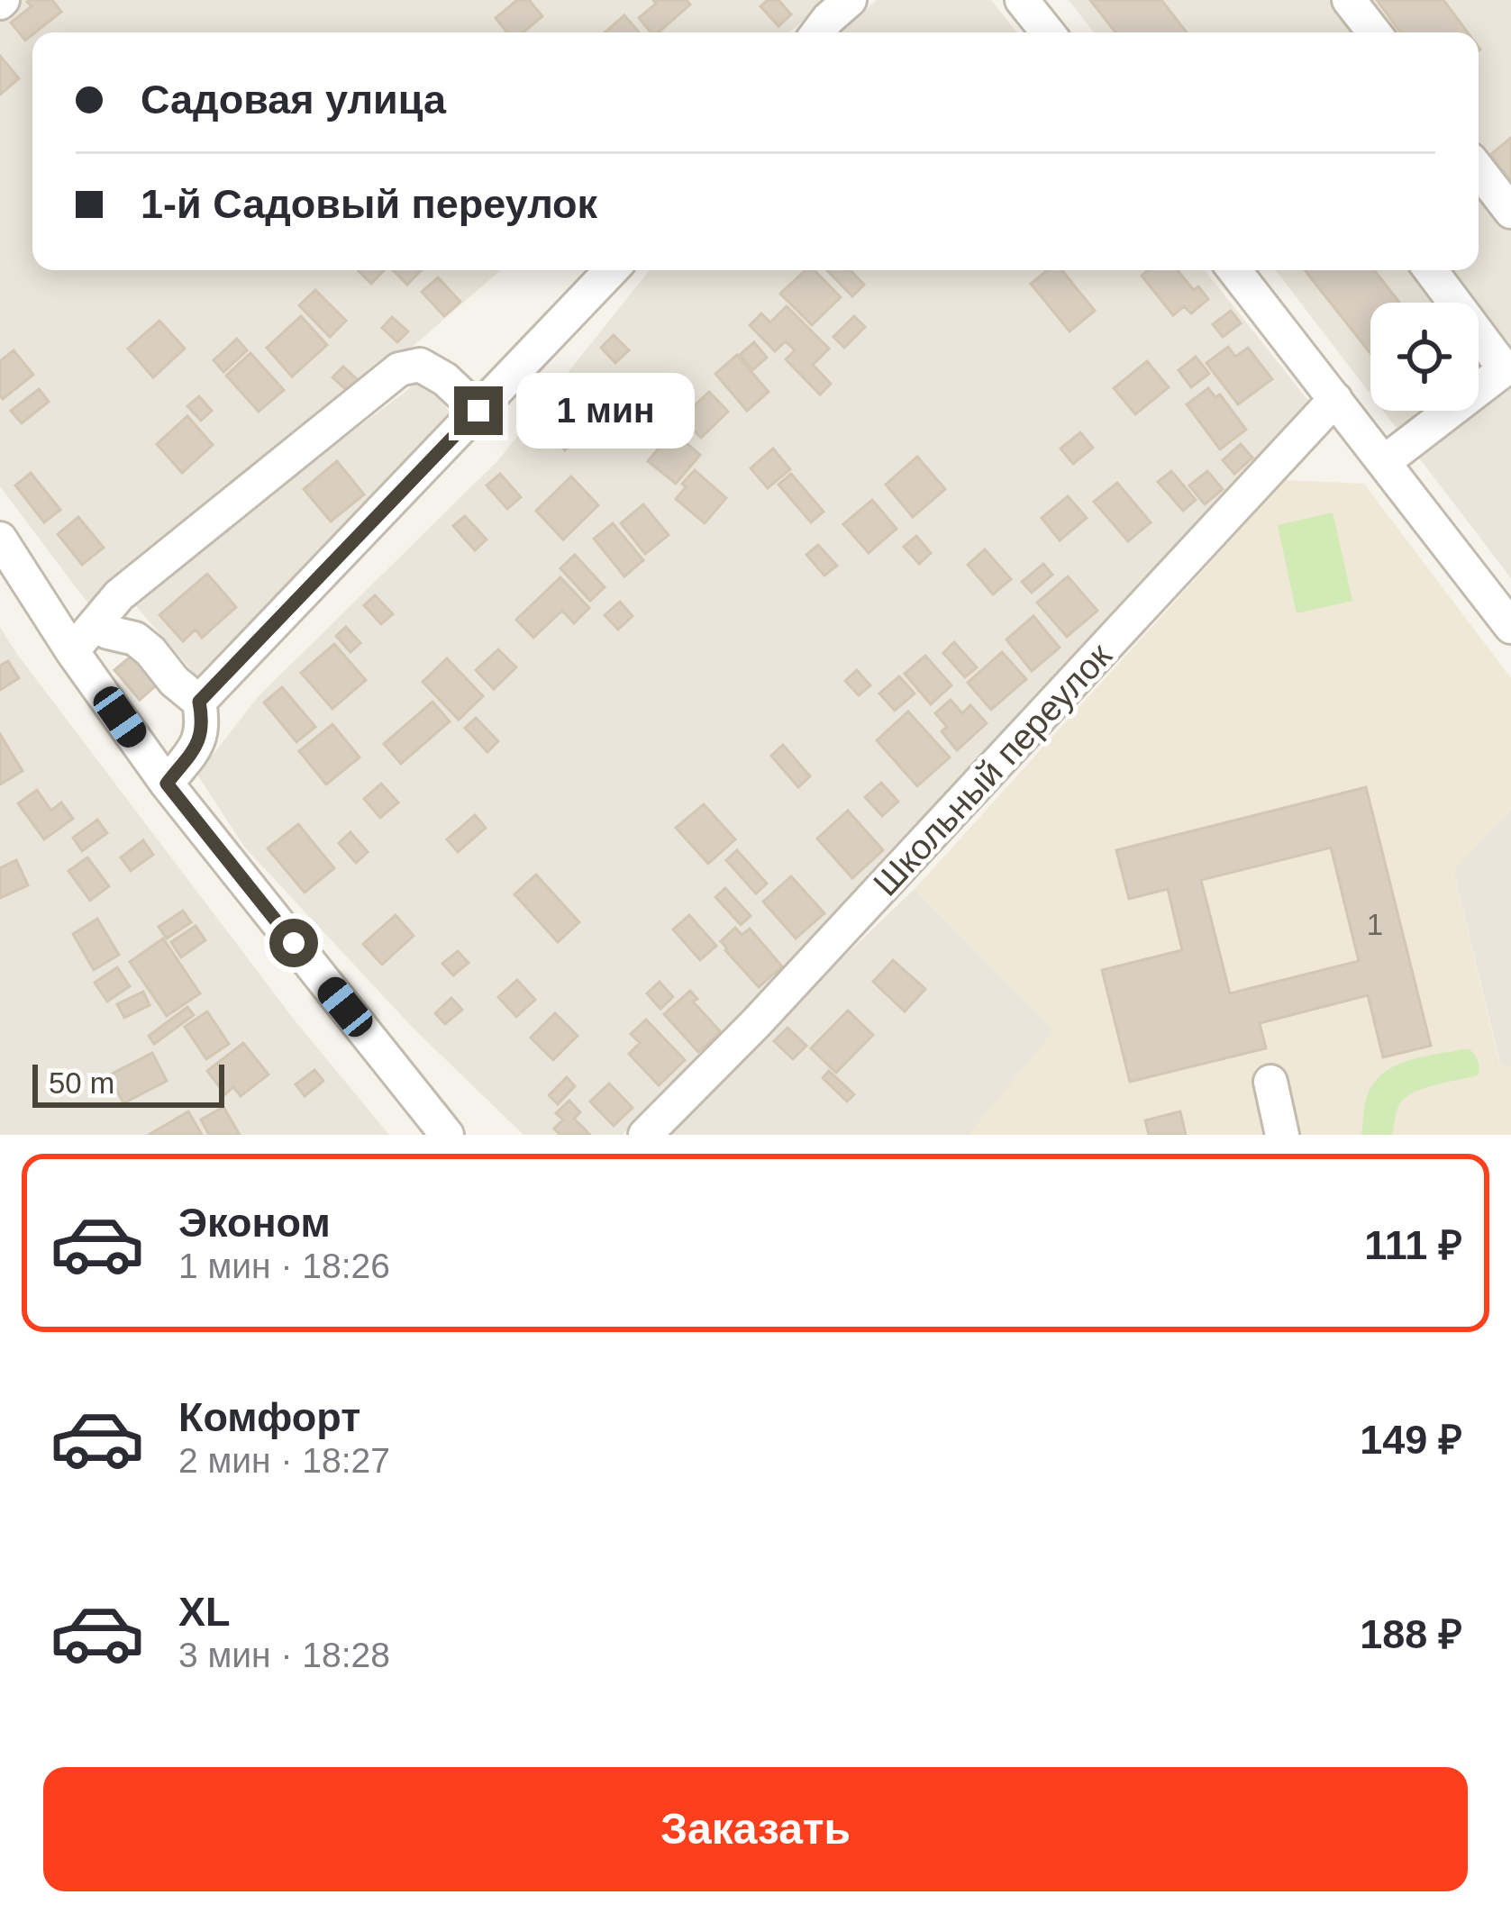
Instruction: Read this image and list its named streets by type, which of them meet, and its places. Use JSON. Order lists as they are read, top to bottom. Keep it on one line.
{"streets":{"street":["Школьный переулок"]},"house_numbers":["1"],"scale_bar":"50 m","page":{"banner":["Садовая улица","1-й Садовый переулок"],"bubble":"1 мин","scale":"50 m","list":[{"name":"Эконом","note":"1 мин · 18:26","value":"111 ₽"},{"name":"Комфорт","note":"2 мин · 18:27","value":"149 ₽"},{"name":"XL","note":"3 мин · 18:28","value":"188 ₽"}],"buttons":"Заказать"}}
